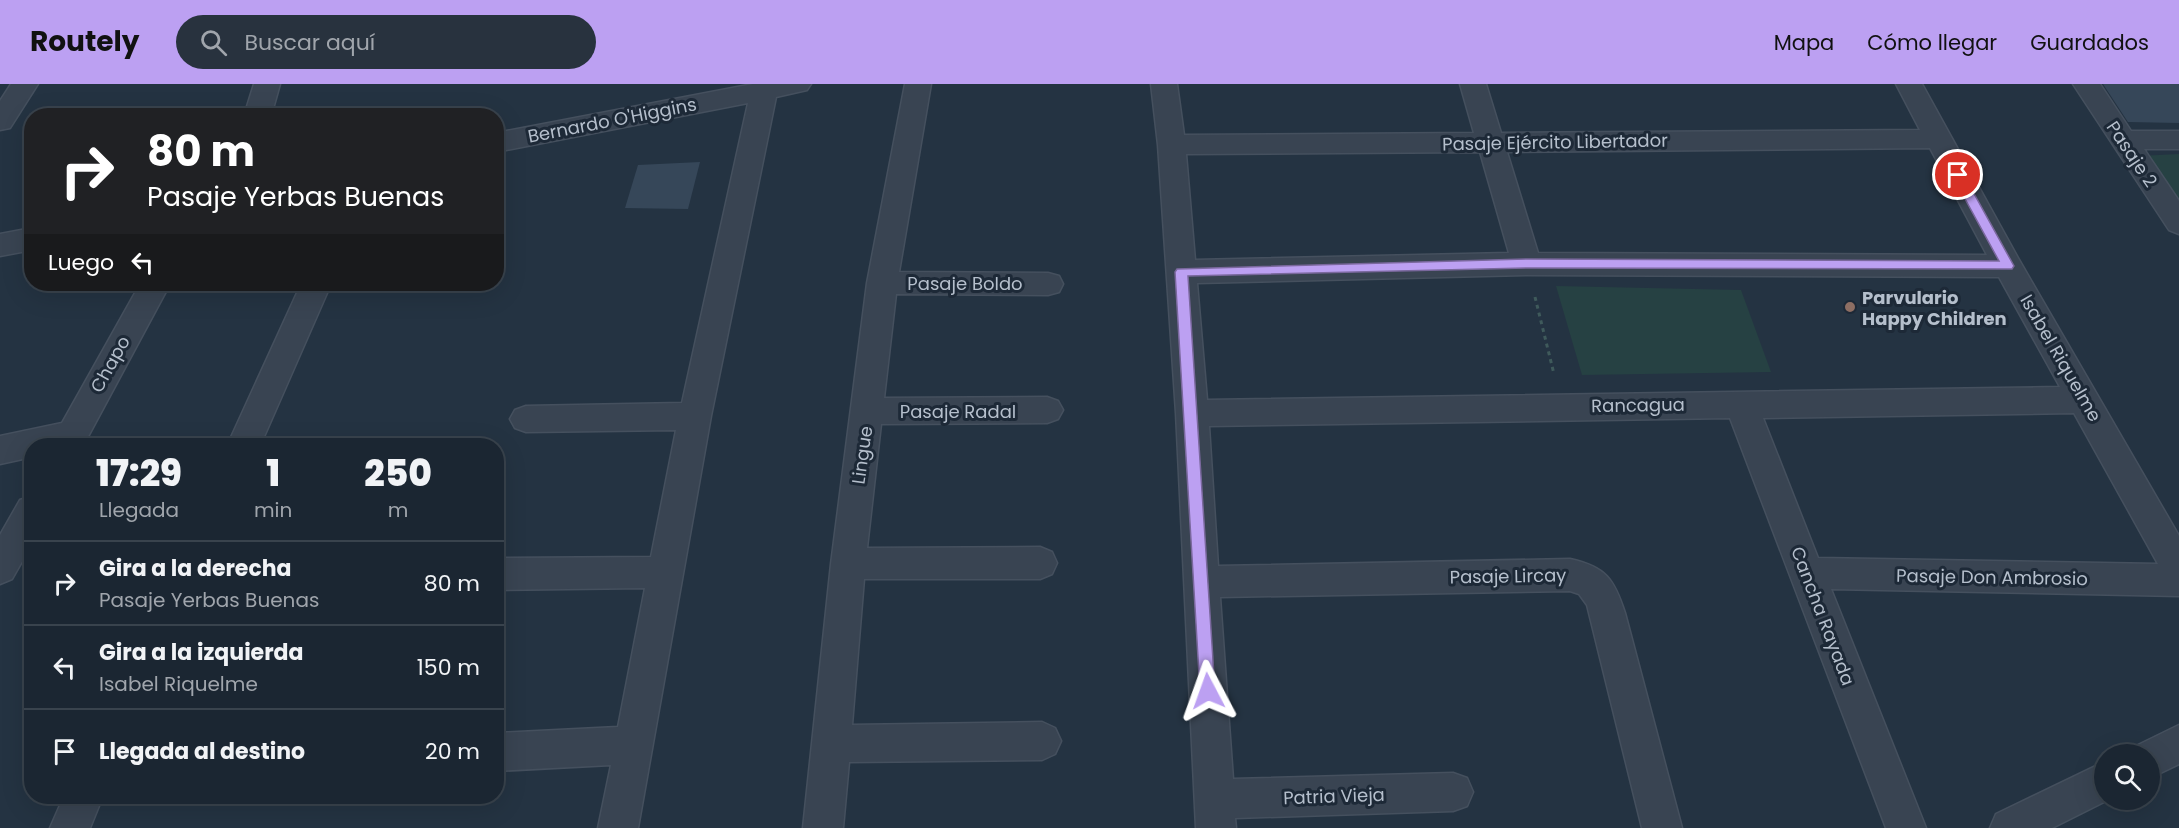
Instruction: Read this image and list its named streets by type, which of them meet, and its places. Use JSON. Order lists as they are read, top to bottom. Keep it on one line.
{"streets":{"street":["Bernardo O'Higgins","Pasaje Ejército Libertador","Pasaje 2","Pasaje Boldo","Isabel Riquelme","Chapo","Rancagua","Pasaje Radal","Lingue","Pasaje Lircay","Pasaje Don Ambrosio","Cancha Rayada","Patria Vieja"]},"crossings":[["Pasaje Ejército Libertador","Isabel Riquelme"],["Pasaje Boldo","Lingue"],["Isabel Riquelme","Rancagua"],["Rancagua","Cancha Rayada"],["Pasaje Radal","Lingue"],["Pasaje Don Ambrosio","Cancha Rayada"]],"places":["Parvulario Happy Children"],"page":{"header":"Routely","search":"Buscar aquí","nav":["Mapa","Cómo llegar","Guardados"],"turn":["80 m","Pasaje Yerbas Buenas"],"then":"Luego","eta":["17:29","Llegada","1","min","250","m"],"list":[{"name":"Gira a la derecha","note":"Pasaje Yerbas Buenas","value":"80 m"},{"name":"Gira a la izquierda","note":"Isabel Riquelme","value":"150 m"},{"name":"Llegada al destino","value":"20 m"}]}}
